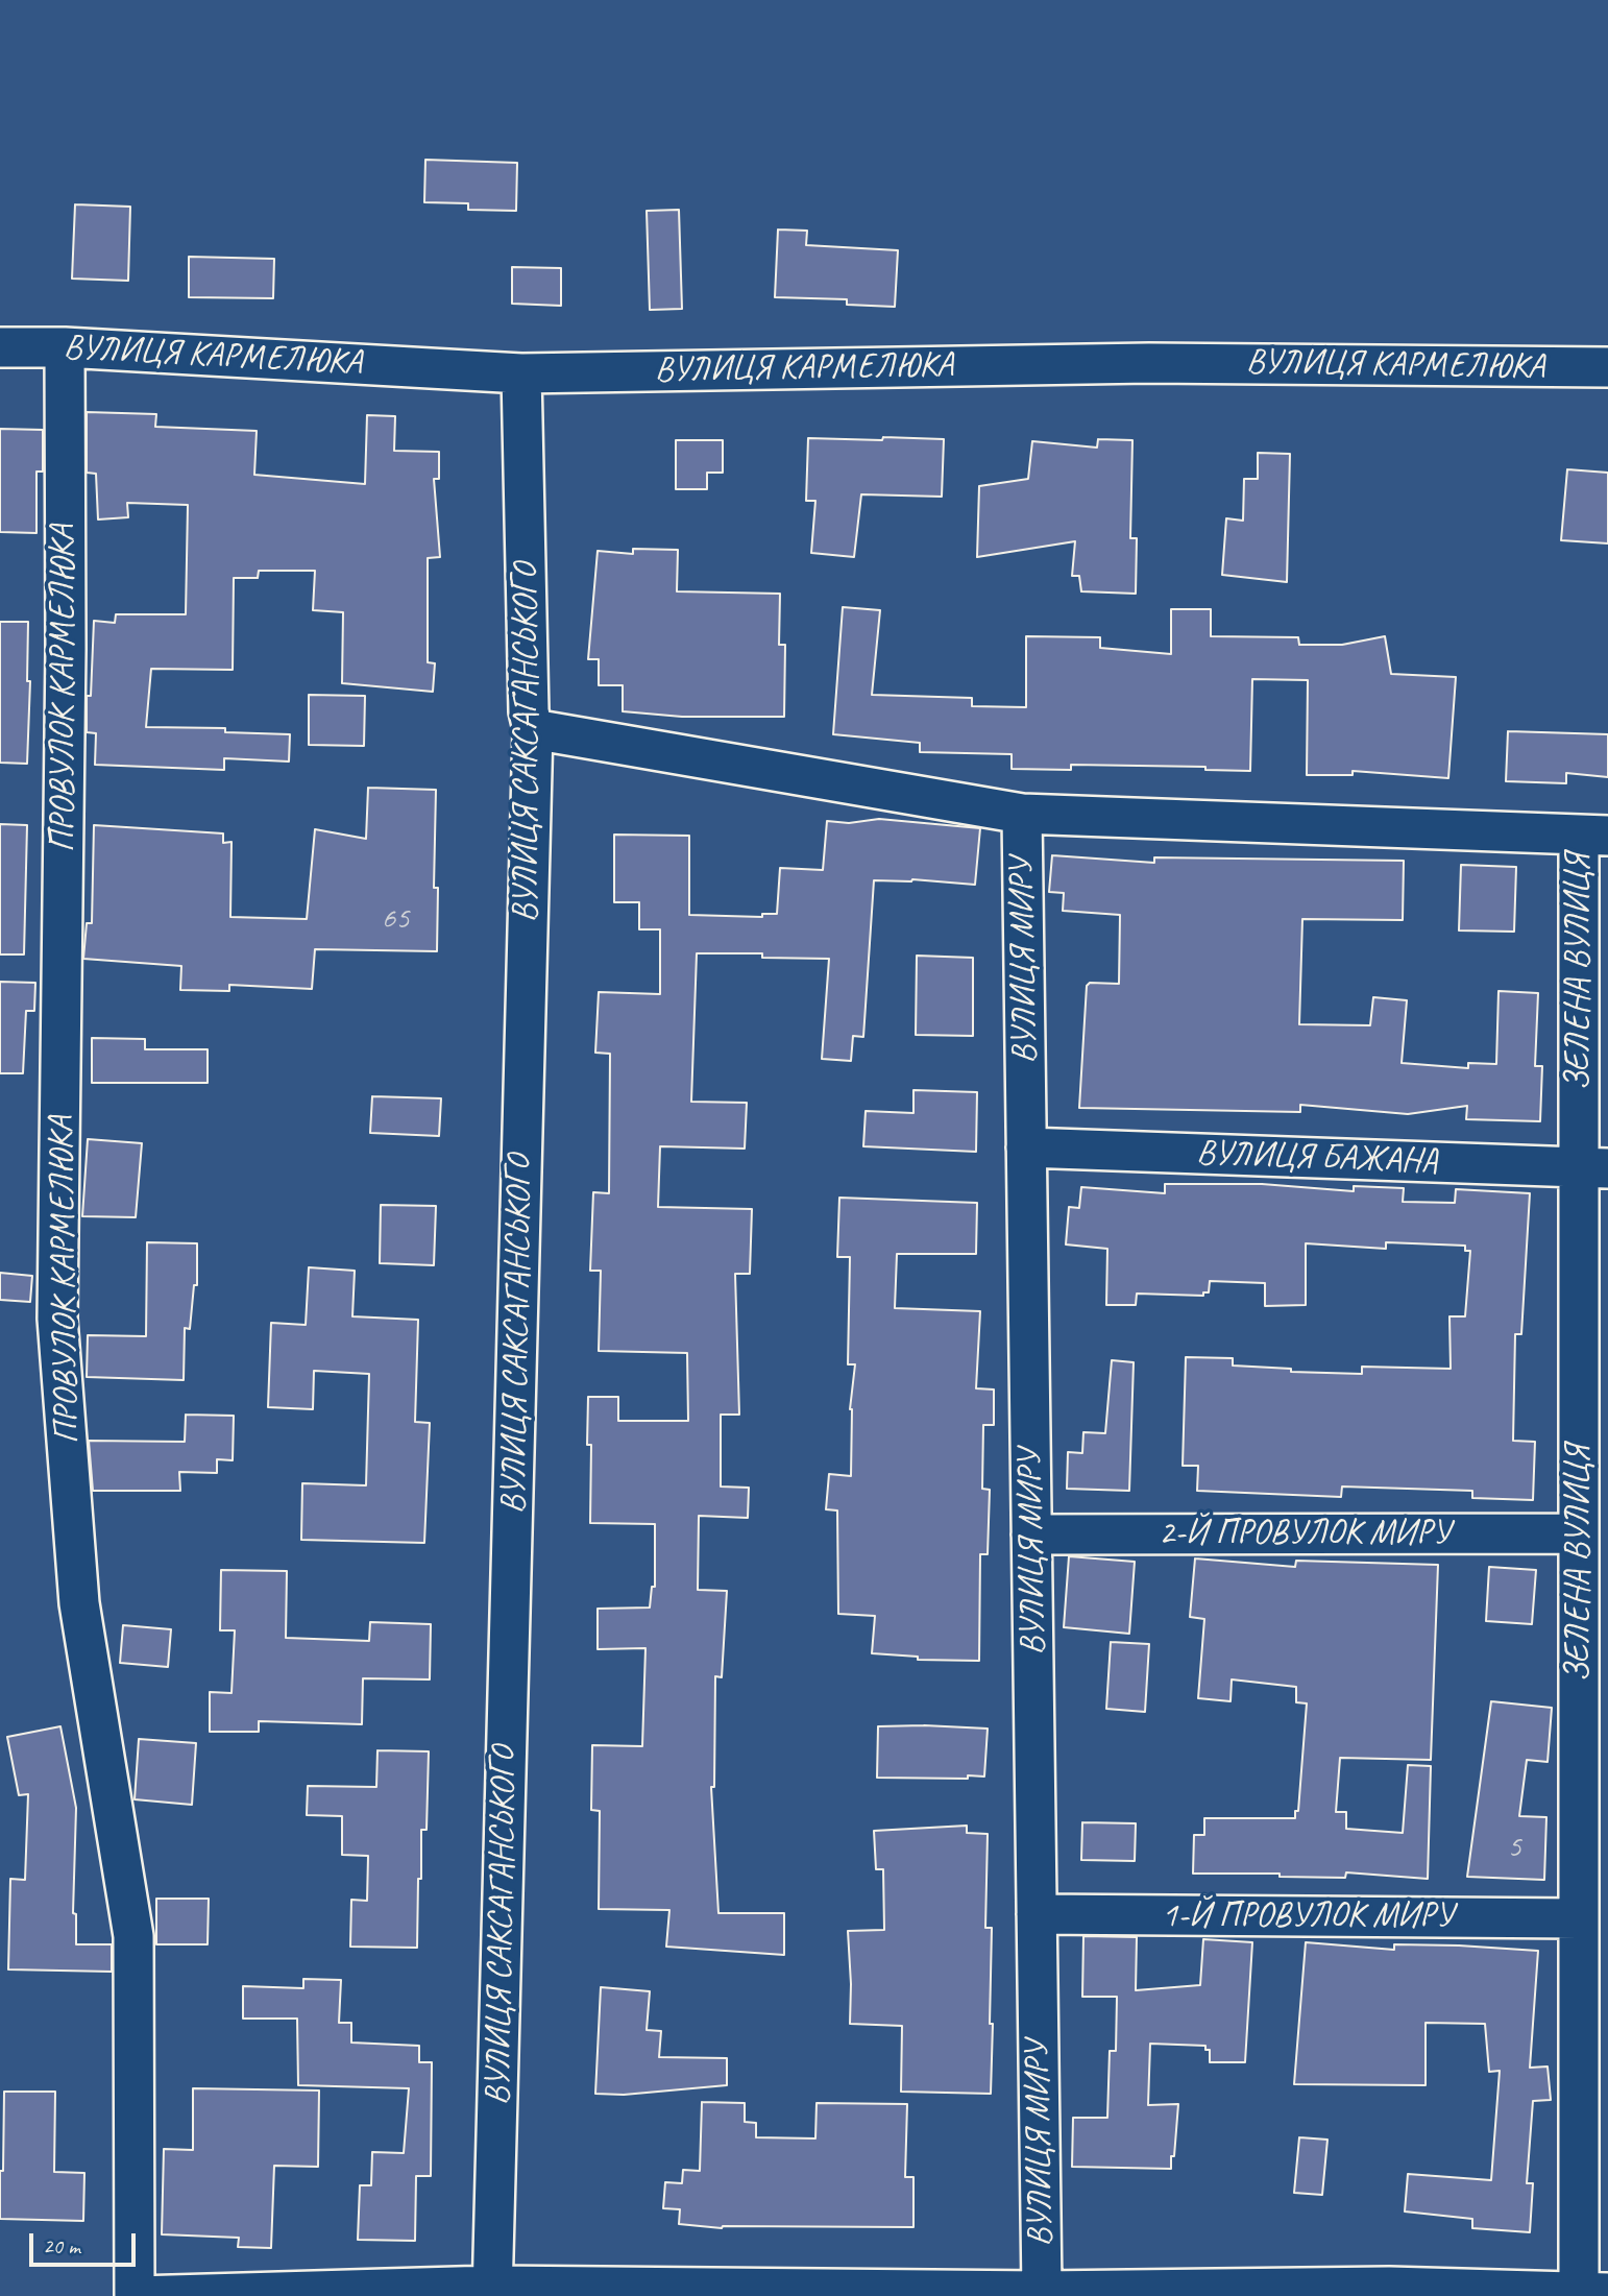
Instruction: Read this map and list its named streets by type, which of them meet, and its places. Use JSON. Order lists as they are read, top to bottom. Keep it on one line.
{"streets":{"street":["ВУЛИЦЯ КАРМЕЛЮКА","ПРОВУЛОК КАРМЕЛЮКА","ВУЛИЦЯ САКСАГАНСЬКОГО","ВУЛИЦЯ МИРУ","ЗЕЛЕНА ВУЛИЦЯ","ВУЛИЦЯ БАЖАНА","2-Й ПРОВУЛОК МИРУ","1-Й ПРОВУЛОК МИРУ"]},"crossings":[["ВУЛИЦЯ КАРМЕЛЮКА","ПРОВУЛОК КАРМЕЛЮКА"],["ВУЛИЦЯ КАРМЕЛЮКА","ВУЛИЦЯ САКСАГАНСЬКОГО"],["ВУЛИЦЯ САКСАГАНСЬКОГО","ВУЛИЦЯ МИРУ"],["ВУЛИЦЯ МИРУ","ЗЕЛЕНА ВУЛИЦЯ"],["ВУЛИЦЯ МИРУ","ВУЛИЦЯ БАЖАНА"],["ВУЛИЦЯ МИРУ","2-Й ПРОВУЛОК МИРУ"],["ВУЛИЦЯ МИРУ","1-Й ПРОВУЛОК МИРУ"],["ЗЕЛЕНА ВУЛИЦЯ","ВУЛИЦЯ БАЖАНА"],["ЗЕЛЕНА ВУЛИЦЯ","2-Й ПРОВУЛОК МИРУ"],["ЗЕЛЕНА ВУЛИЦЯ","1-Й ПРОВУЛОК МИРУ"]],"house_numbers":["65","5"],"scale_bar":"20 m"}
